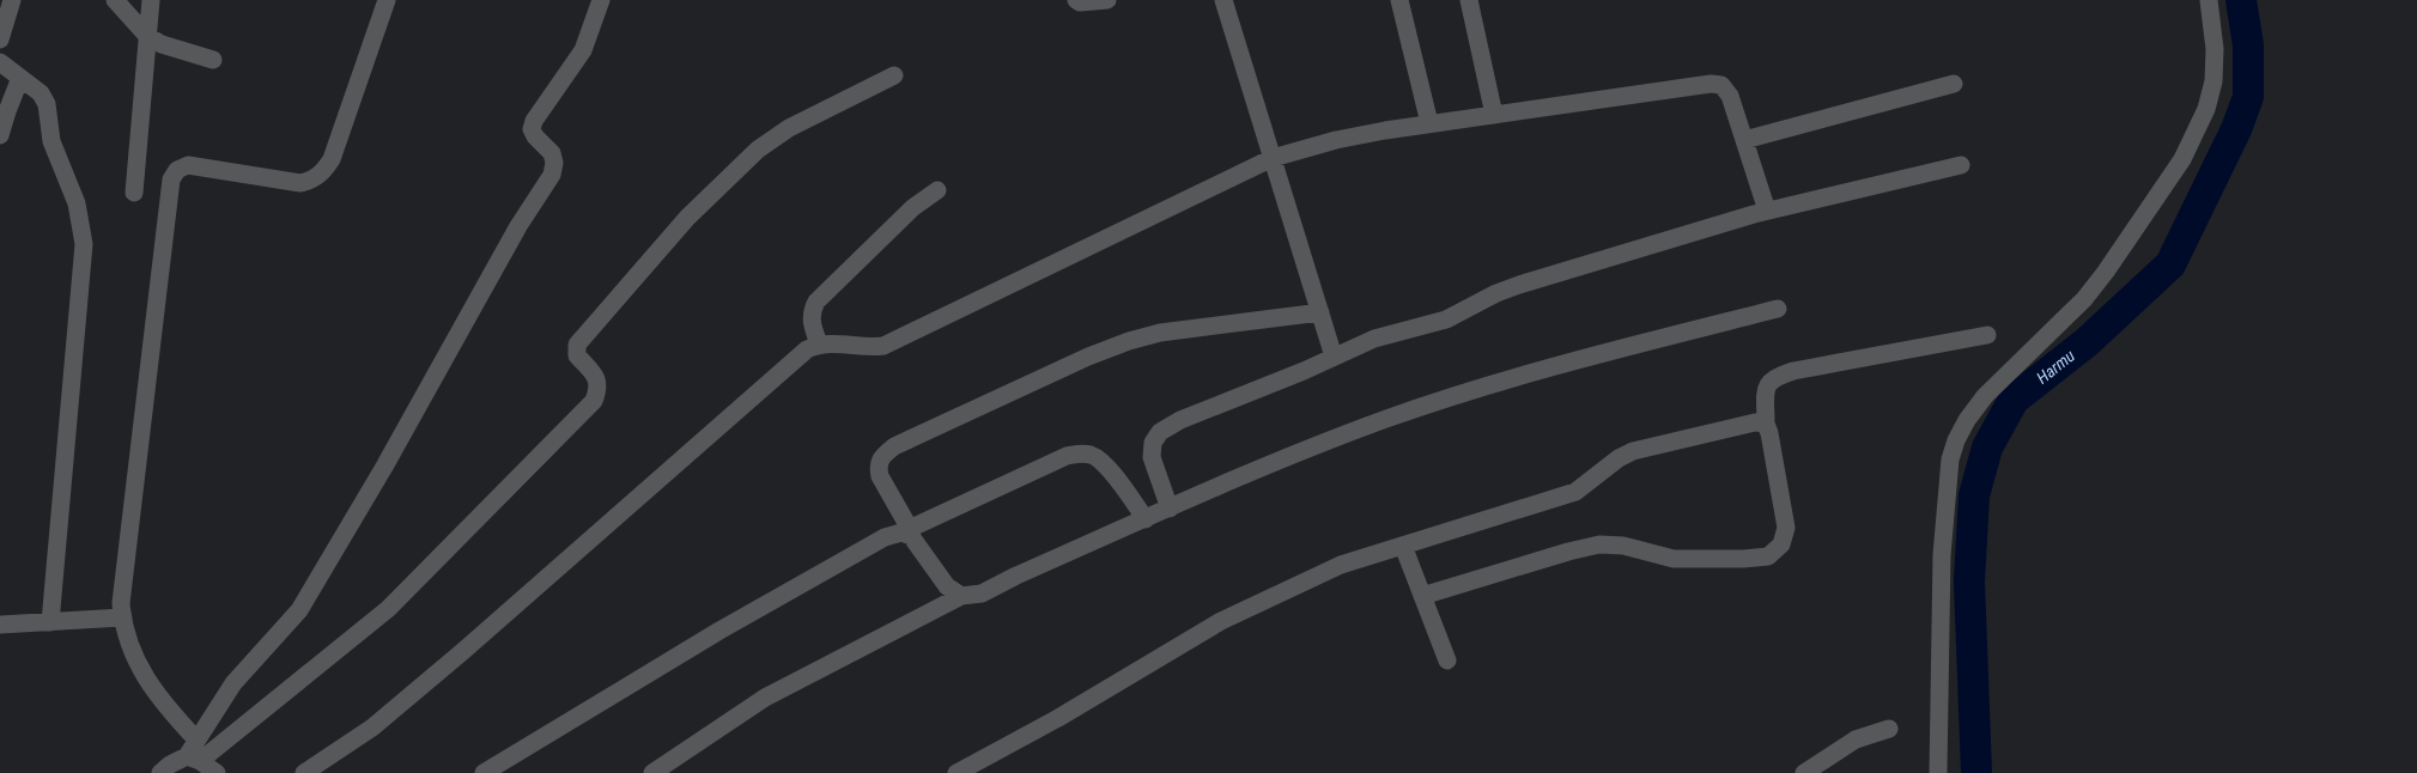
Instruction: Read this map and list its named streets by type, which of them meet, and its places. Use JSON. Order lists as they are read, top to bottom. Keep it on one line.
{"water":["Harmu"]}
